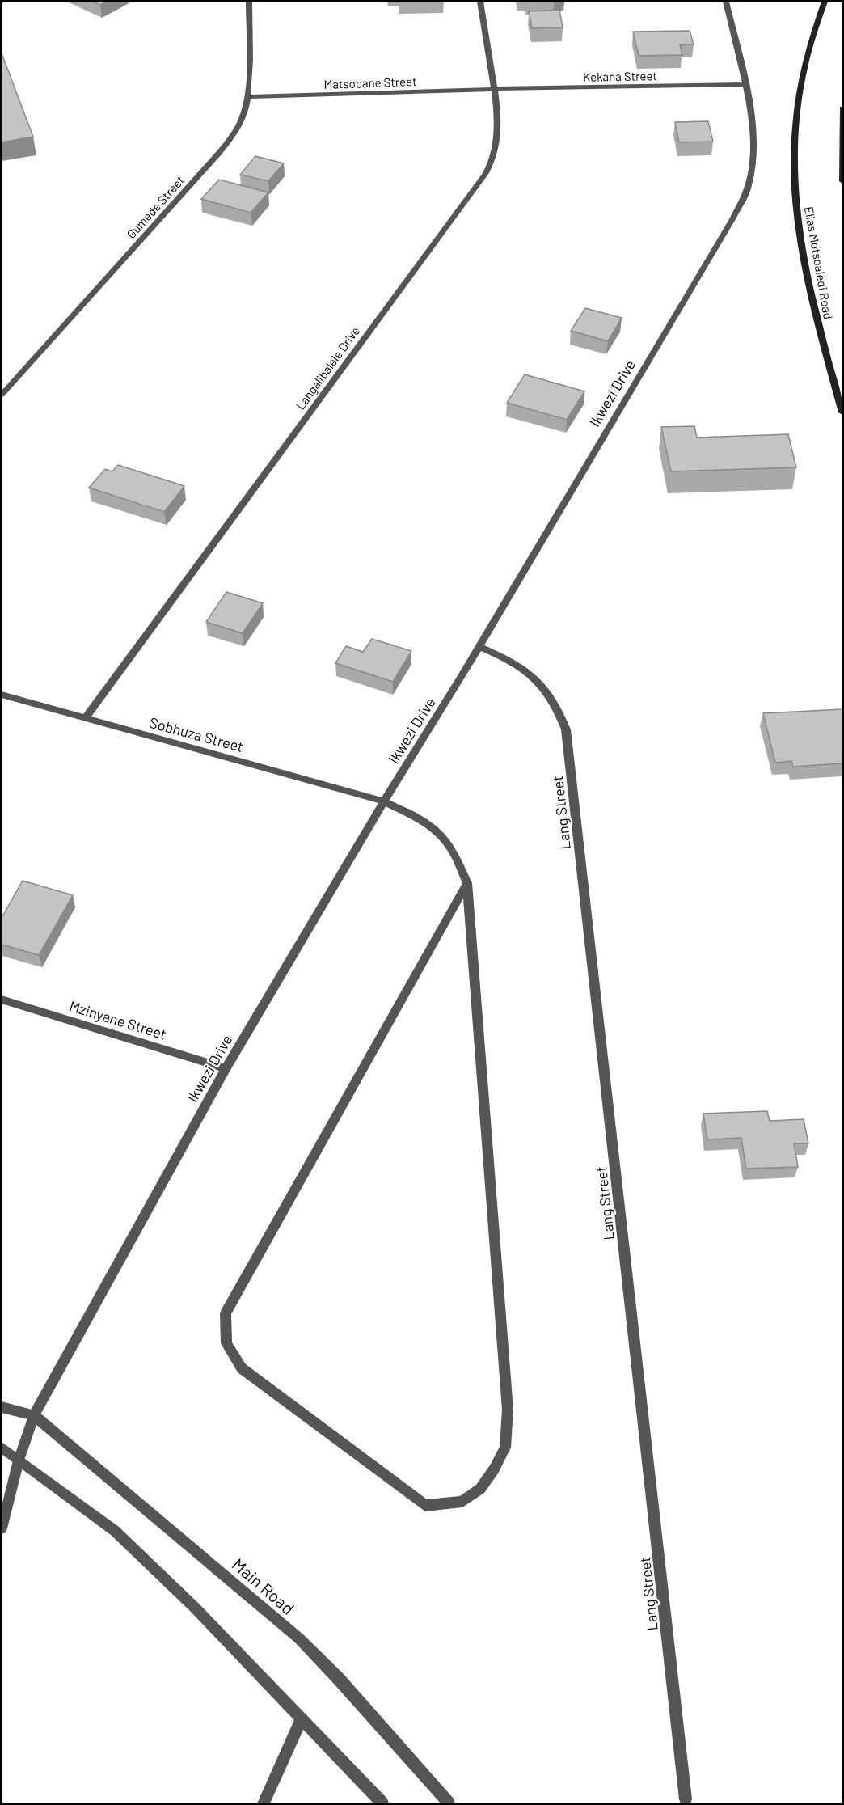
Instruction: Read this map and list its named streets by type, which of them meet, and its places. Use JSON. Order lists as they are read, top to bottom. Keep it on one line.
{"streets":{"main road":["Elias Motsoaledi Road"],"street":["Kekana Street","Matsobane Street","Gumede Street","Langalibalele Drive","Ikwezi Drive","Sobhuza Street","Lang Street","Mzinyane Street","Main Road"]},"crossings":[["Kekana Street","Matsobane Street"],["Kekana Street","Langalibalele Drive"],["Kekana Street","Ikwezi Drive"],["Matsobane Street","Gumede Street"],["Matsobane Street","Langalibalele Drive"],["Langalibalele Drive","Sobhuza Street"],["Ikwezi Drive","Sobhuza Street"],["Ikwezi Drive","Lang Street"],["Ikwezi Drive","Mzinyane Street"],["Ikwezi Drive","Main Road"]]}
